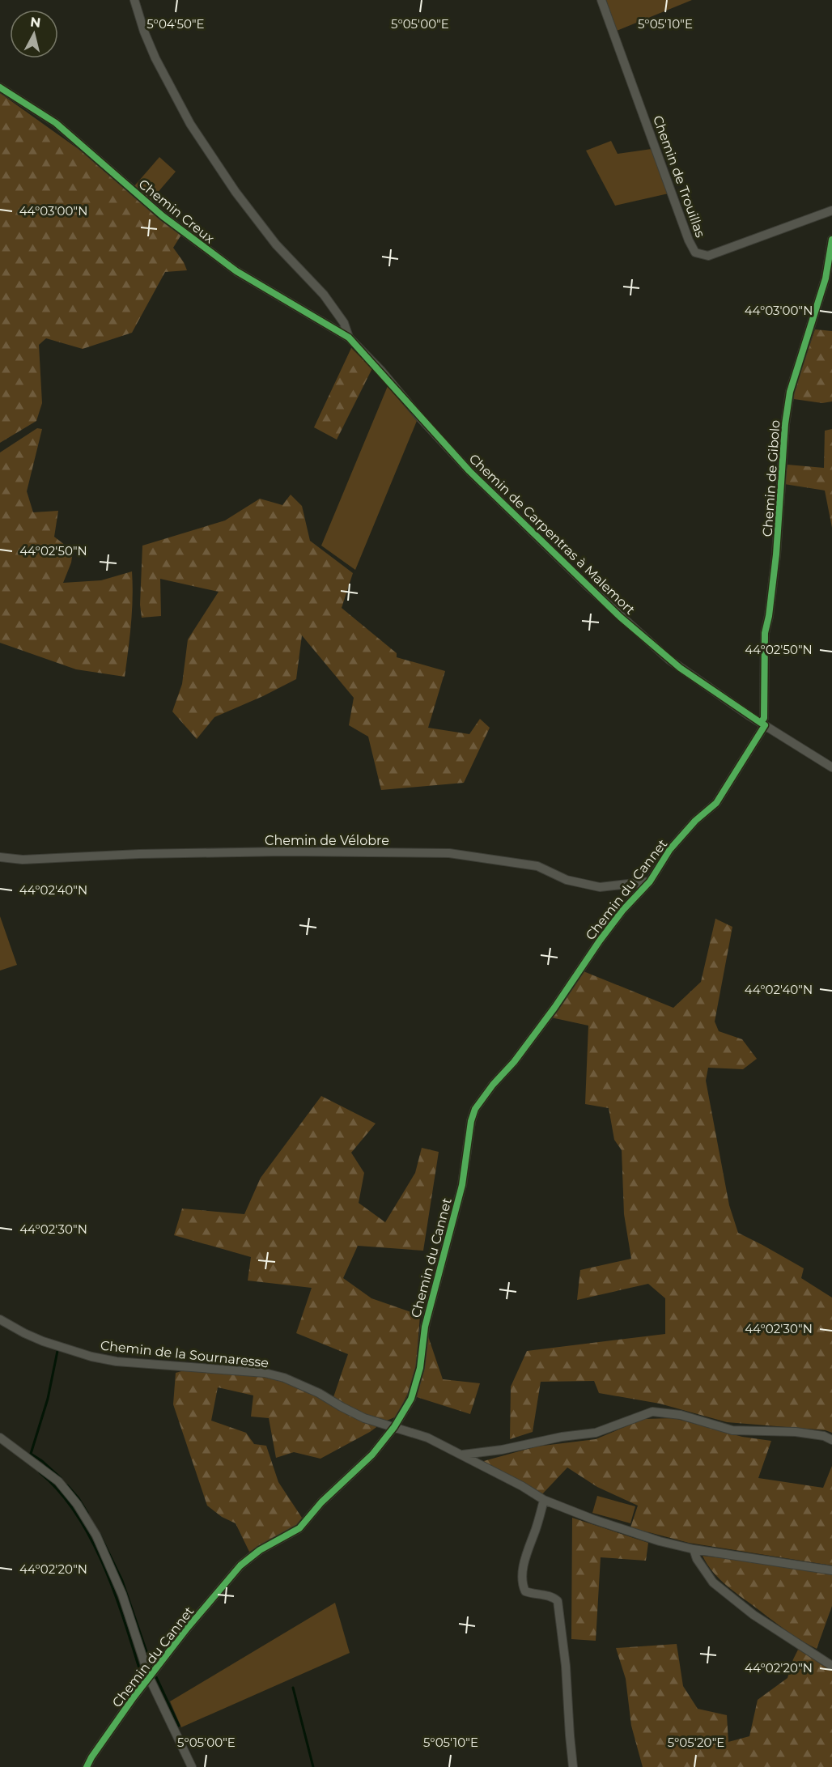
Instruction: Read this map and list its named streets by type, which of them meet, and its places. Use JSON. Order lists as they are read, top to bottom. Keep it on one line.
{"streets":{"street":["Chemin de Trouillas","Chemin Creux","Chemin de Gibolo","Chemin de Carpentras à Malemort","Chemin de Vélobre","Chemin du Cannet","Chemin de la Sournaresse"]},"crossings":[["Chemin Creux","Chemin de Carpentras à Malemort"],["Chemin de Gibolo","Chemin de Carpentras à Malemort"],["Chemin de Gibolo","Chemin du Cannet"],["Chemin de Carpentras à Malemort","Chemin du Cannet"],["Chemin de Vélobre","Chemin du Cannet"],["Chemin du Cannet","Chemin de la Sournaresse"]],"north":"top","coordinates":["5°04'50\"E","5°05'00\"E","5°05'10\"E","44°03'00\"N","44°02'50\"N","44°02'40\"N","44°02'30\"N","44°02'20\"N","5°05'20\"E"]}
